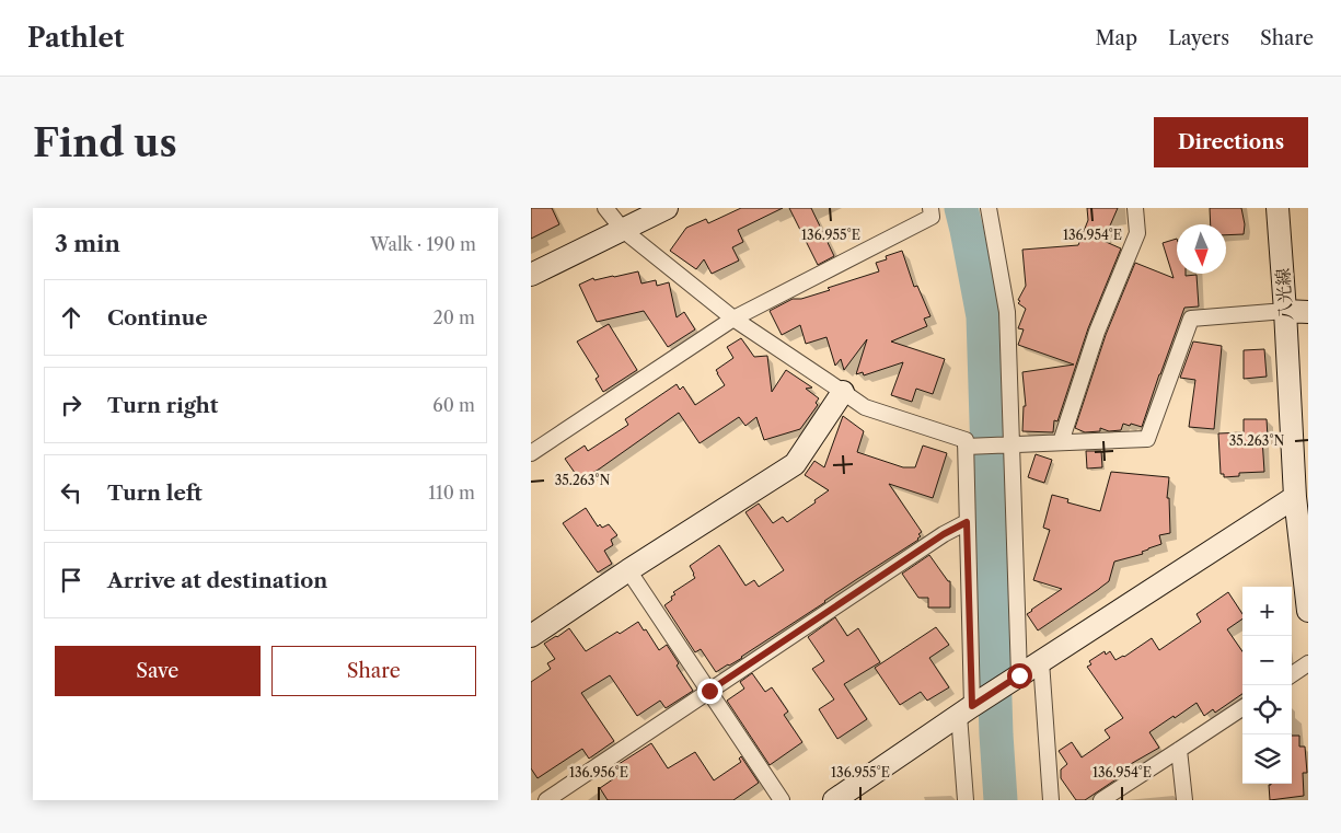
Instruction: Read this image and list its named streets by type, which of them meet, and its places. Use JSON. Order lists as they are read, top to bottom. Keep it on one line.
{"streets":{"street":["八光線"]},"north":"bottom","page":{"header":"Pathlet","nav":["Map","Layers","Share"],"buttons":["Directions",["Save","Share"]],"title":"Find us","heading":["3 min","Walk · 190 m"],"list":[["Continue","20 m"],["Turn right","60 m"],["Turn left","110 m"],"Arrive at destination"],"map_buttons":["+","−"]},"coordinates":["136.955°E","136.954°E","35.263°N","136.956°E"]}
